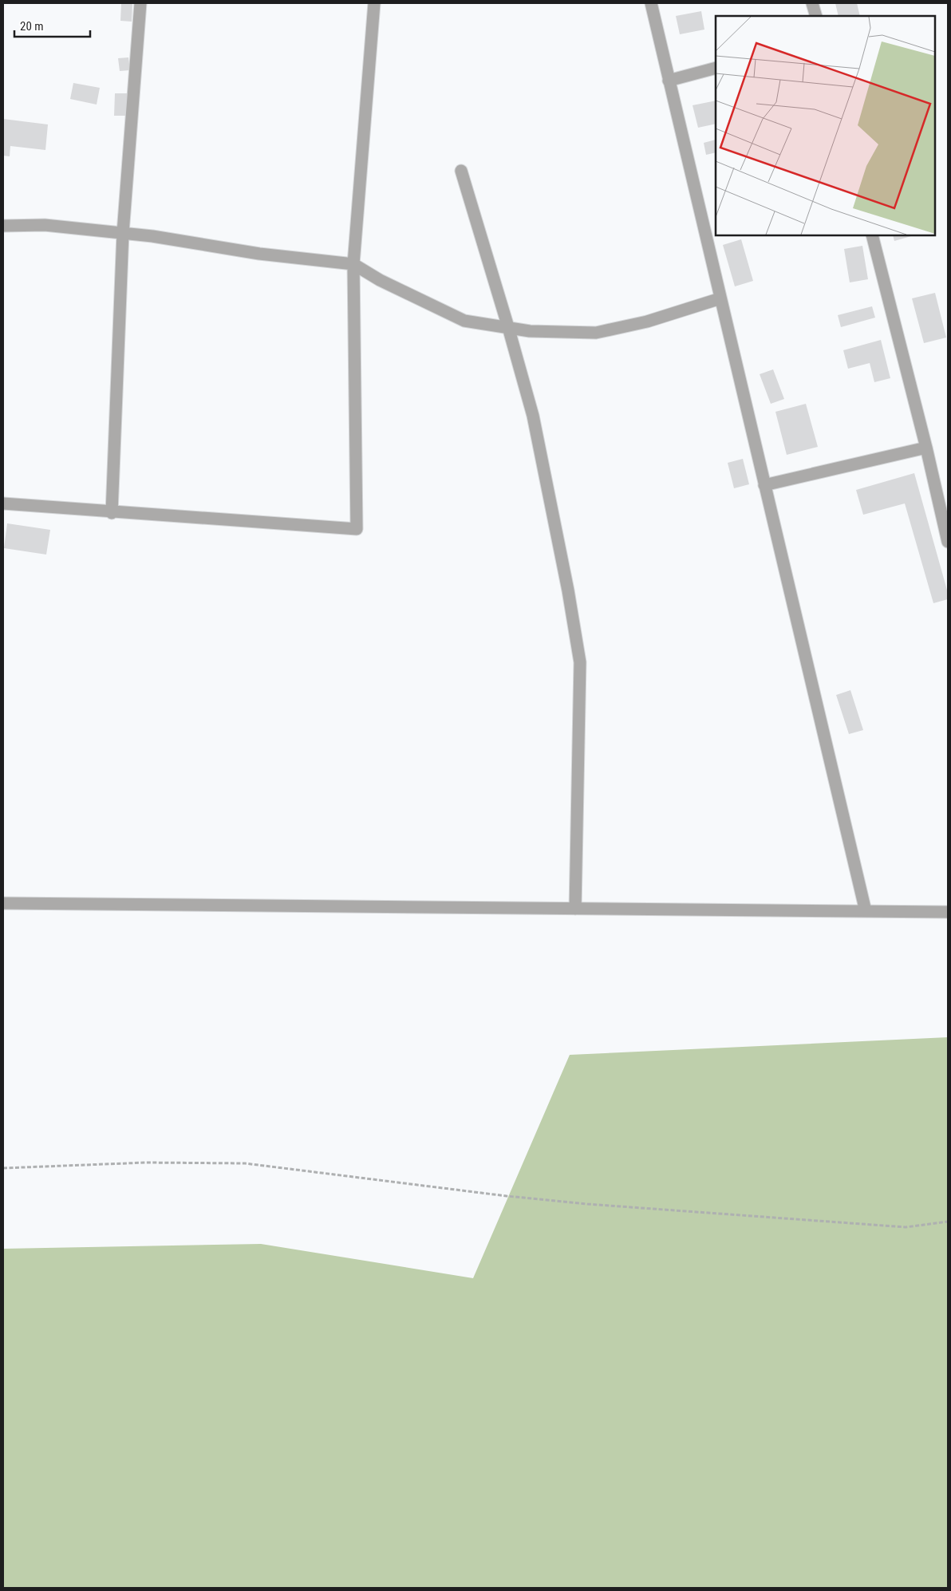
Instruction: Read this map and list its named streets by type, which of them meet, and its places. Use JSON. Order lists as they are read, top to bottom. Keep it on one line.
{"scale_bar":"20 m"}
